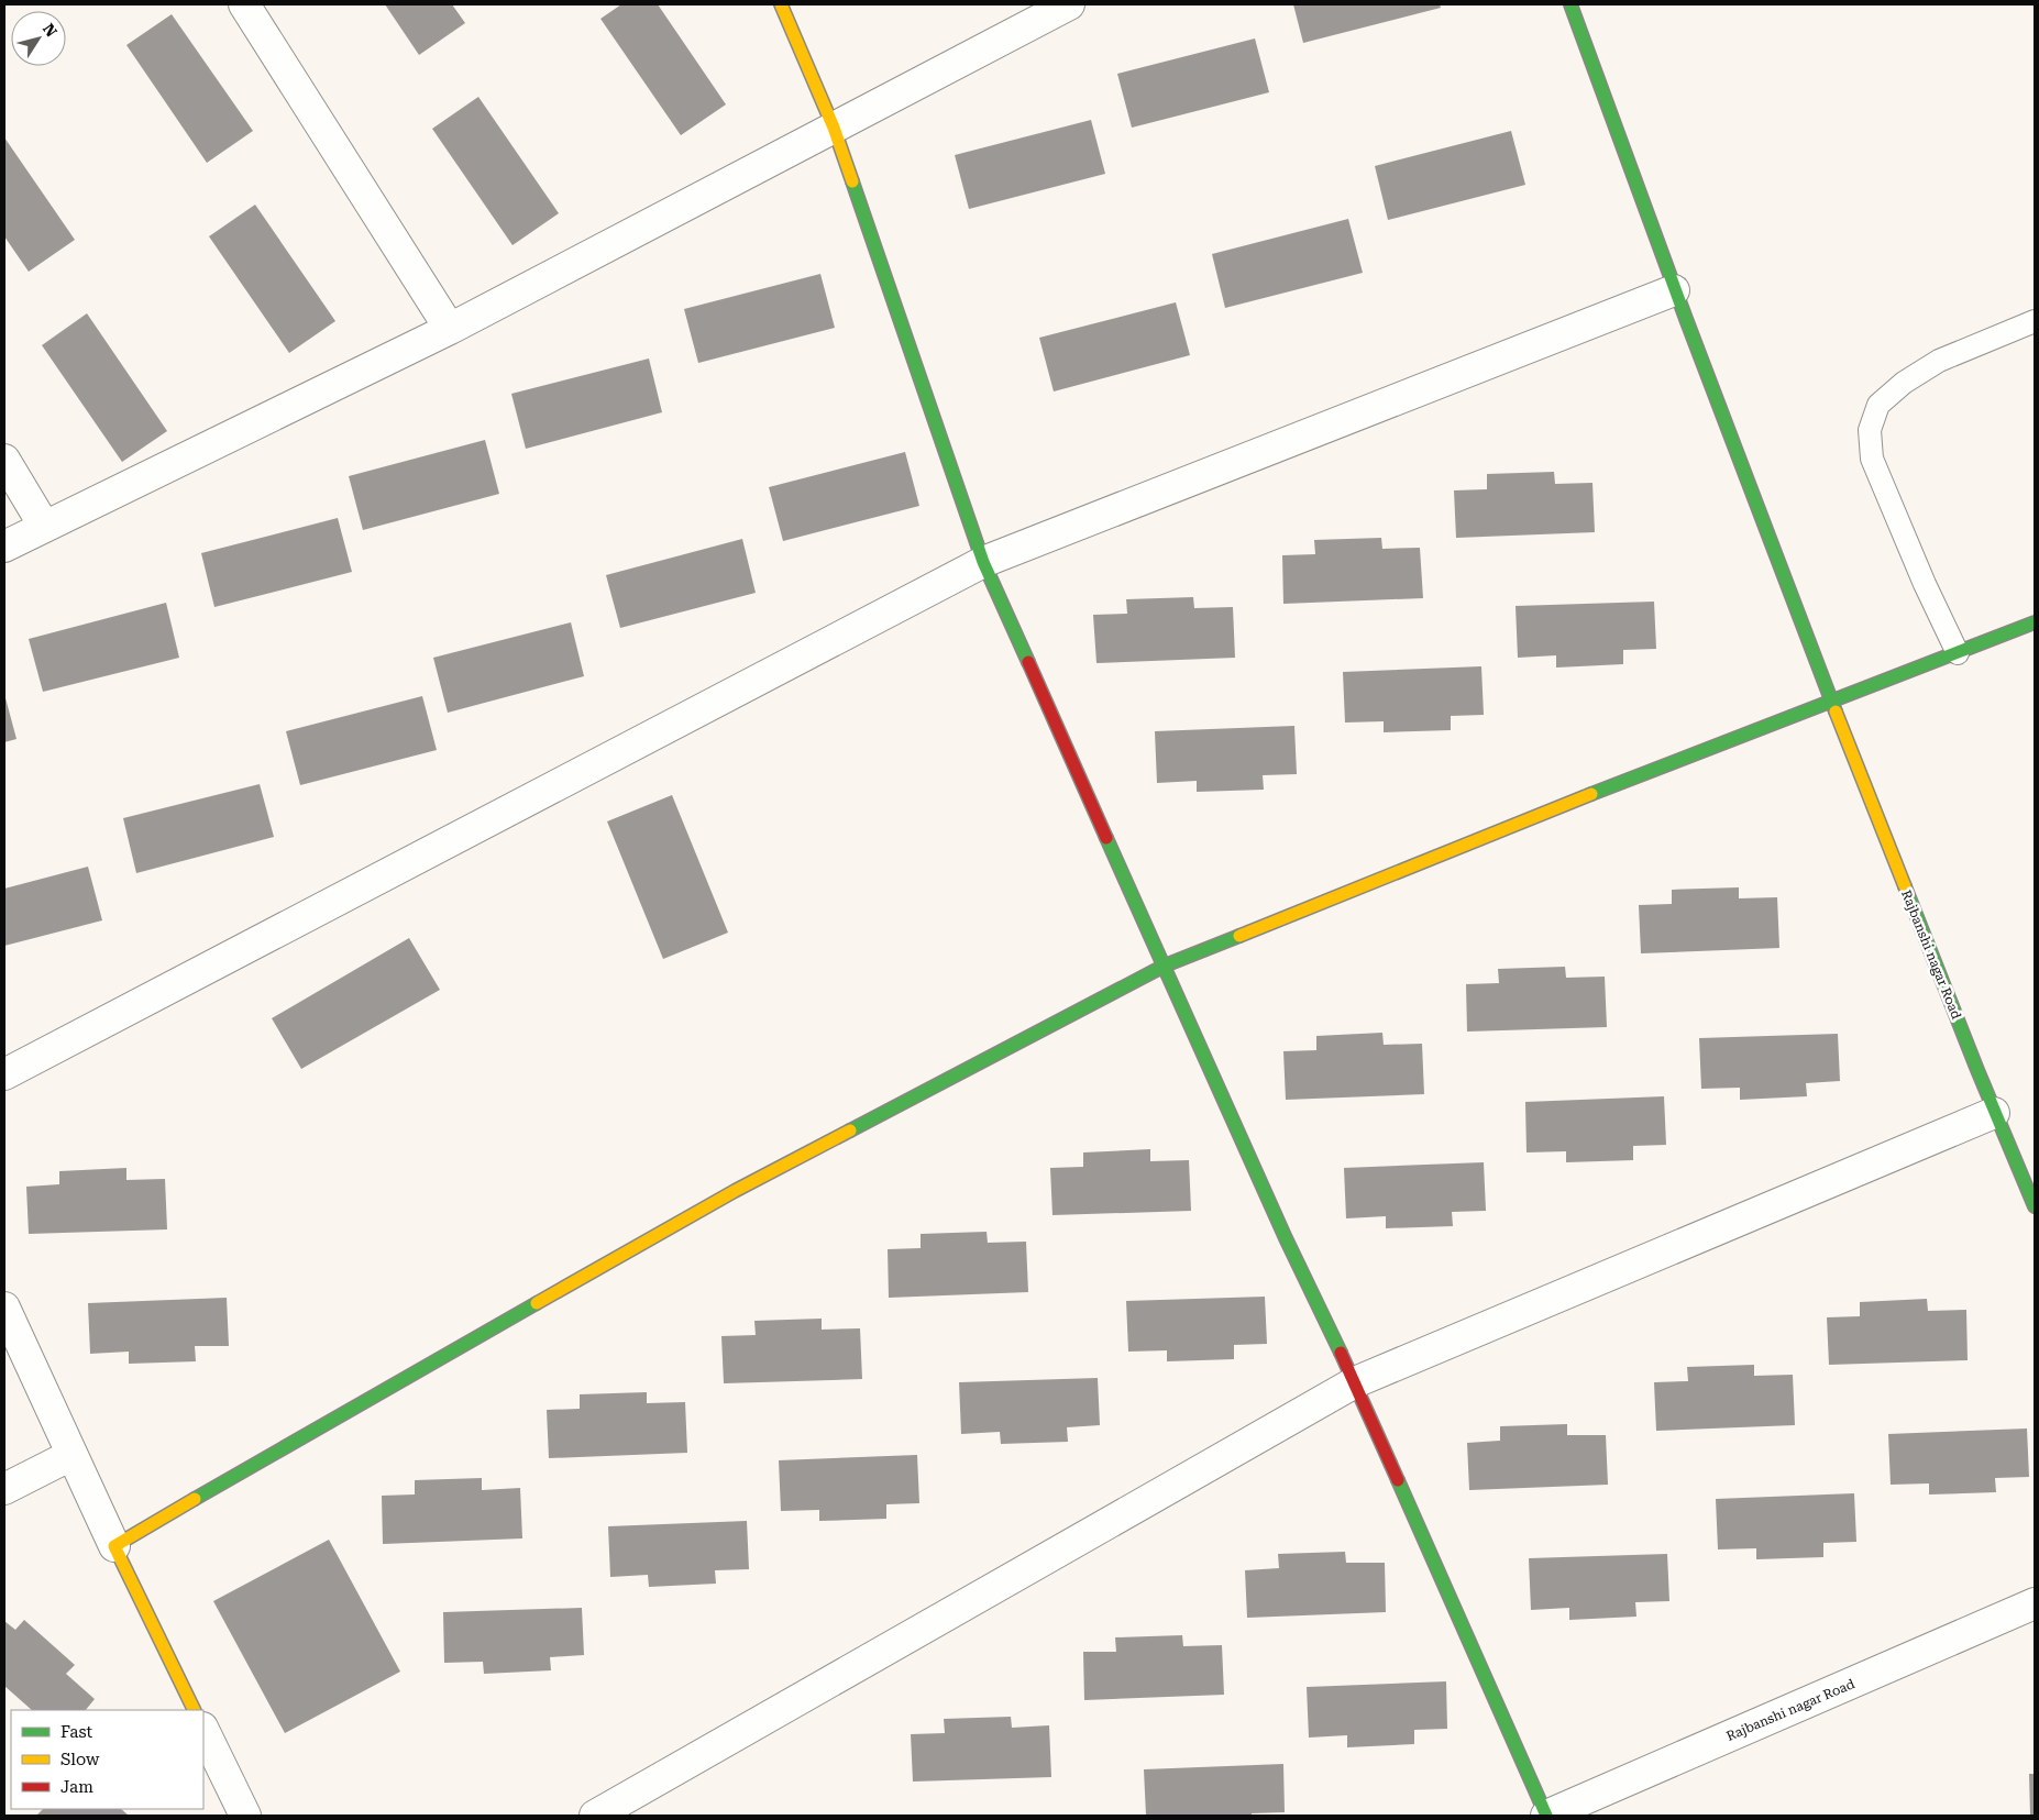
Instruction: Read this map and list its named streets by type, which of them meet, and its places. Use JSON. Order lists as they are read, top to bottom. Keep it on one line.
{"streets":{"street":["Rajbanshi nagar Road"]},"legend":["Fast","Slow","Jam"],"north":"top right"}
